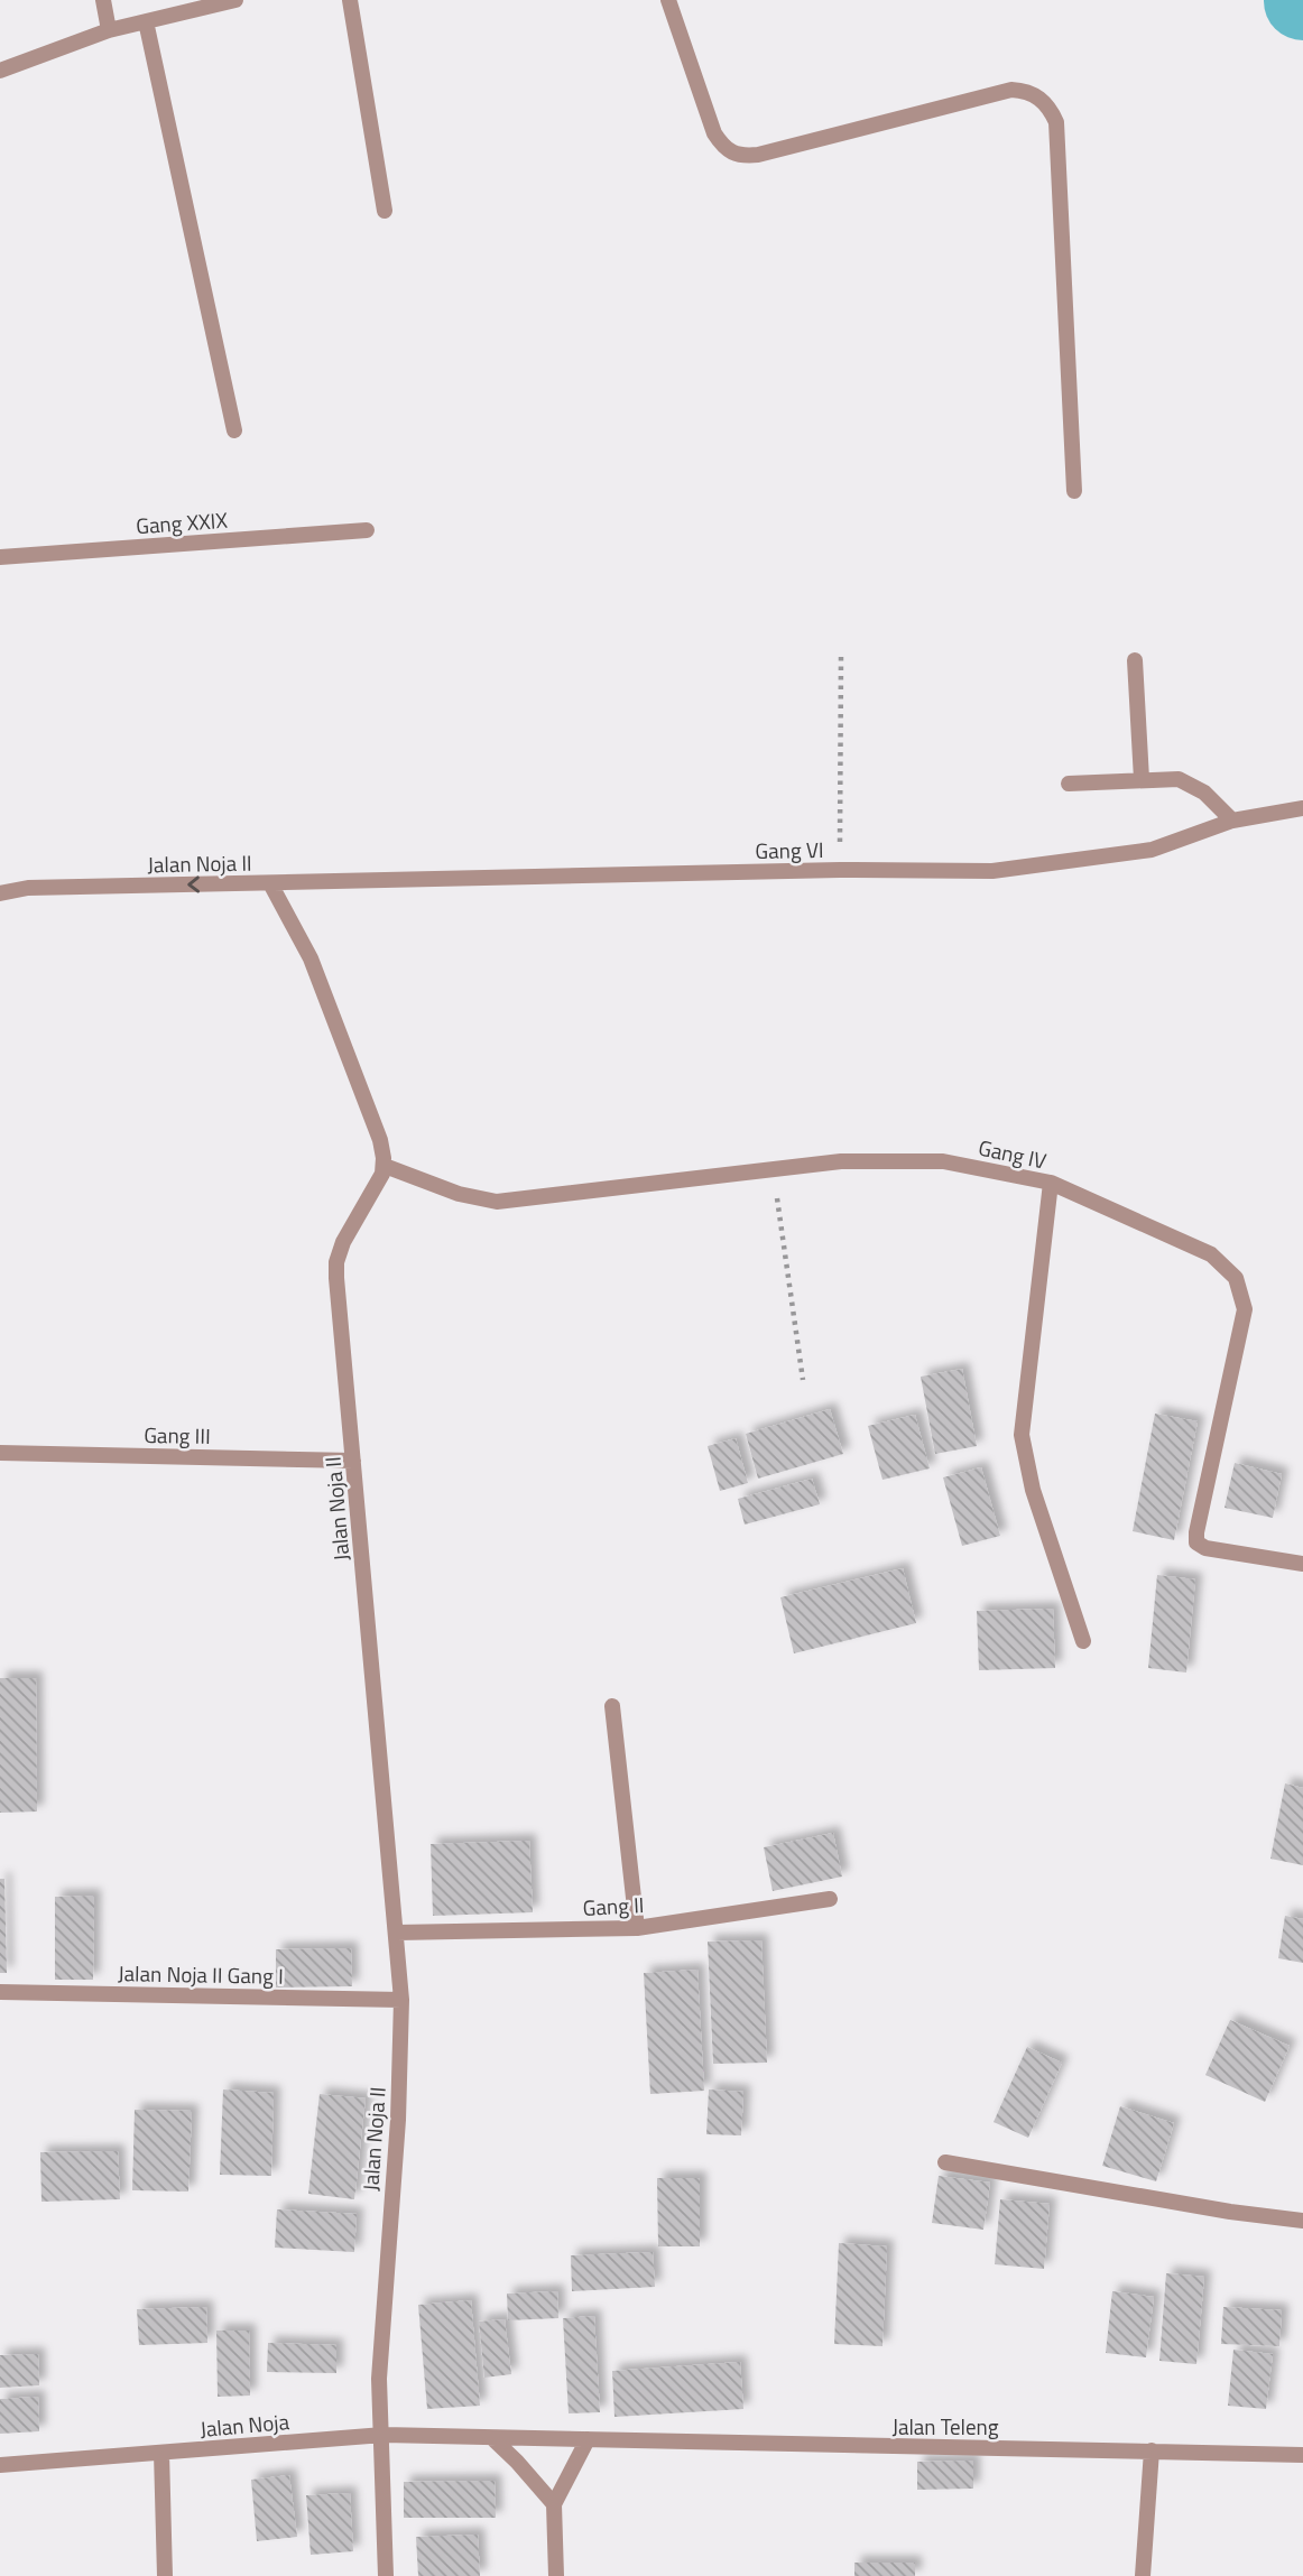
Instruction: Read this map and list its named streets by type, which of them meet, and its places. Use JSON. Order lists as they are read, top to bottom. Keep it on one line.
{"streets":{"street":["Gang XXIX","Gang VI","Jalan Noja II","Gang IV","Gang III","Gang II","Jalan Noja II Gang I","Jalan Noja","Jalan Teleng"]},"crossings":[["Gang VI","Jalan Noja II"],["Jalan Noja II","Gang IV"],["Jalan Noja II","Gang III"],["Jalan Noja II","Gang II"],["Jalan Noja II","Jalan Noja II Gang I"],["Jalan Noja II","Jalan Noja"],["Jalan Noja","Jalan Teleng"]]}
